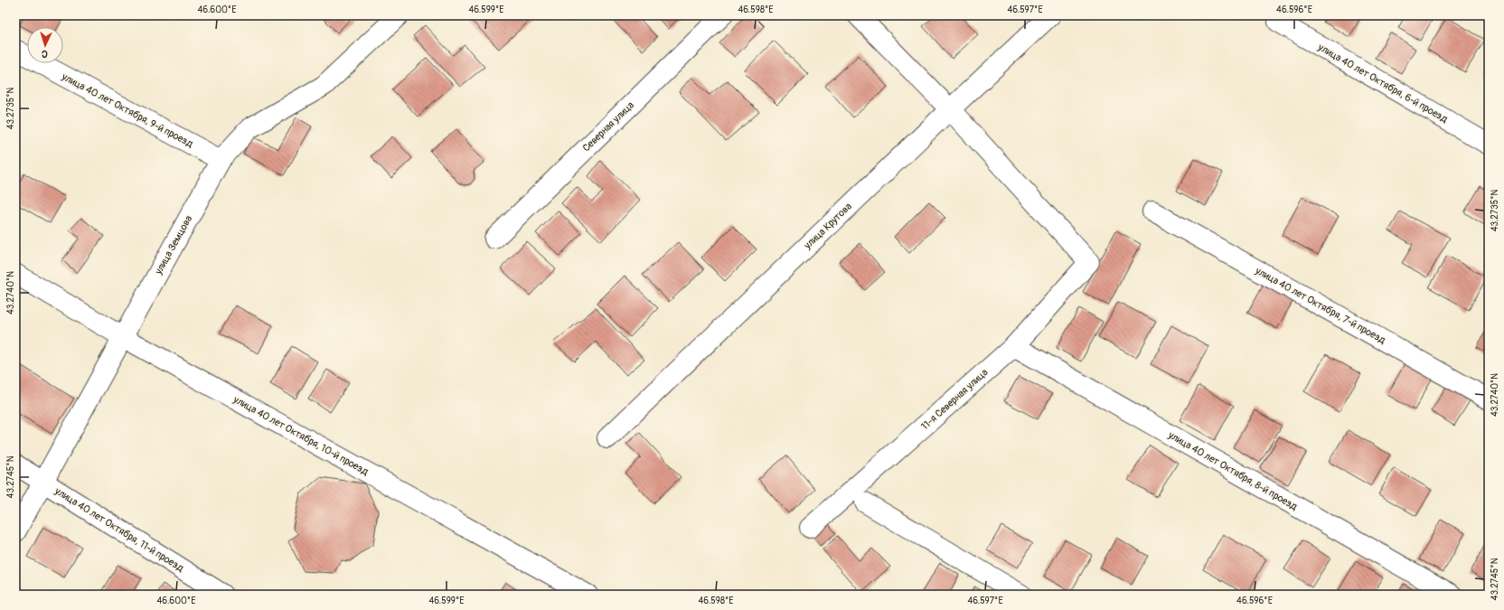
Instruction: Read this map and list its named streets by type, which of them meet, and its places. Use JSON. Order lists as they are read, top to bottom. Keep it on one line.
{"streets":{"street":["улица 40 лет Октября, 6-й проезд","улица 40 лет Октября, 9-й проезд","Северная улица","улица Крутова","улица Земцова","улица 40 лет Октября, 7-й проезд","11-я Северная улица","улица 40 лет Октября, 10-й проезд","улица 40 лет Октября, 8-й проезд","улица 40 лет Октября, 11-й проезд"]},"crossings":[["улица 40 лет Октября, 9-й проезд","улица Земцова"],["улица Крутова","11-я Северная улица"],["улица Земцова","улица 40 лет Октября, 10-й проезд"],["улица Земцова","улица 40 лет Октября, 11-й проезд"],["11-я Северная улица","улица 40 лет Октября, 8-й проезд"]],"north":"bottom","coordinates":["46.600°E","46.599°E","46.598°E","46.597°E","46.596°E","43.2735°N","43.2740°N","43.2745°N"]}
